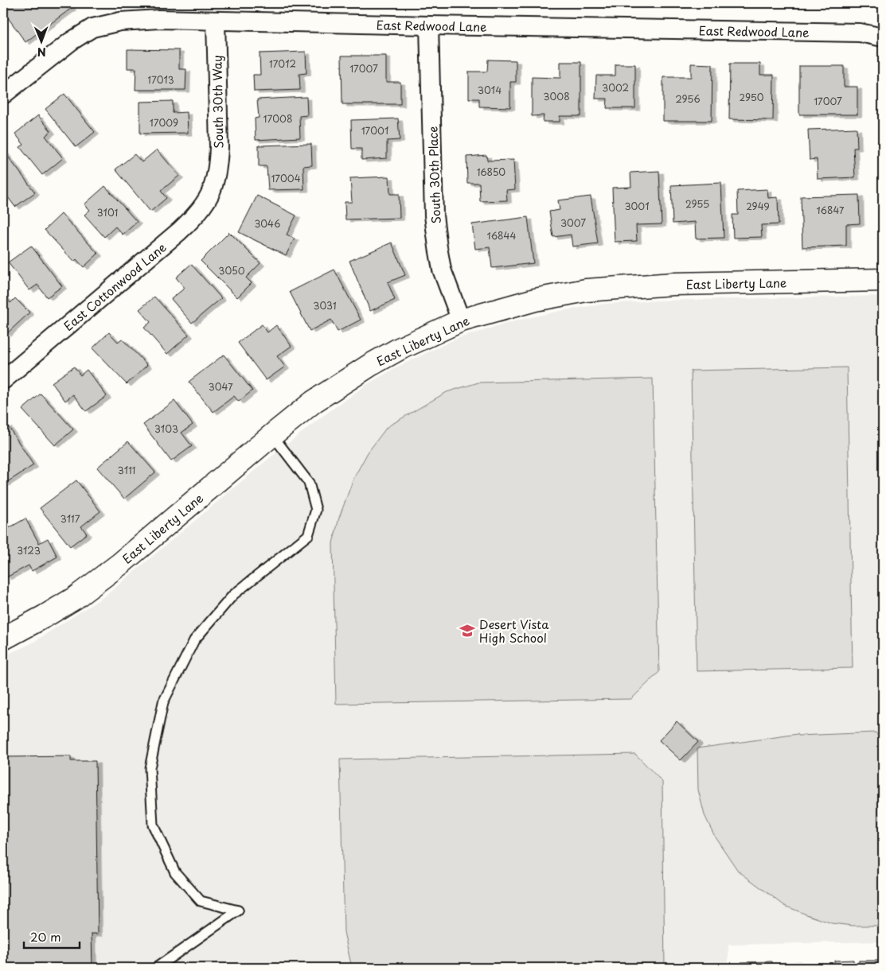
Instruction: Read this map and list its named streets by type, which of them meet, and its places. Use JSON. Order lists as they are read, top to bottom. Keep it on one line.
{"streets":{"street":["East Redwood Lane","South 30th Way","South 30th Place","East Liberty Lane","East Cottonwood Lane"]},"crossings":[["East Redwood Lane","South 30th Way"],["East Redwood Lane","South 30th Place"],["South 30th Way","East Cottonwood Lane"],["South 30th Place","East Liberty Lane"]],"places":{"school or university":["Desert Vista High School"]},"house_numbers":["17012","17007","17013","3002","3014","3008","2950","2956","17007","17008","17009","17001","16850","17004","2955","3001","2949","16847","3101","3007","3046","16844","3050","3031","3047","3103","3111","3117","3123"],"scale_bar":"20 m","north":"bottom"}
